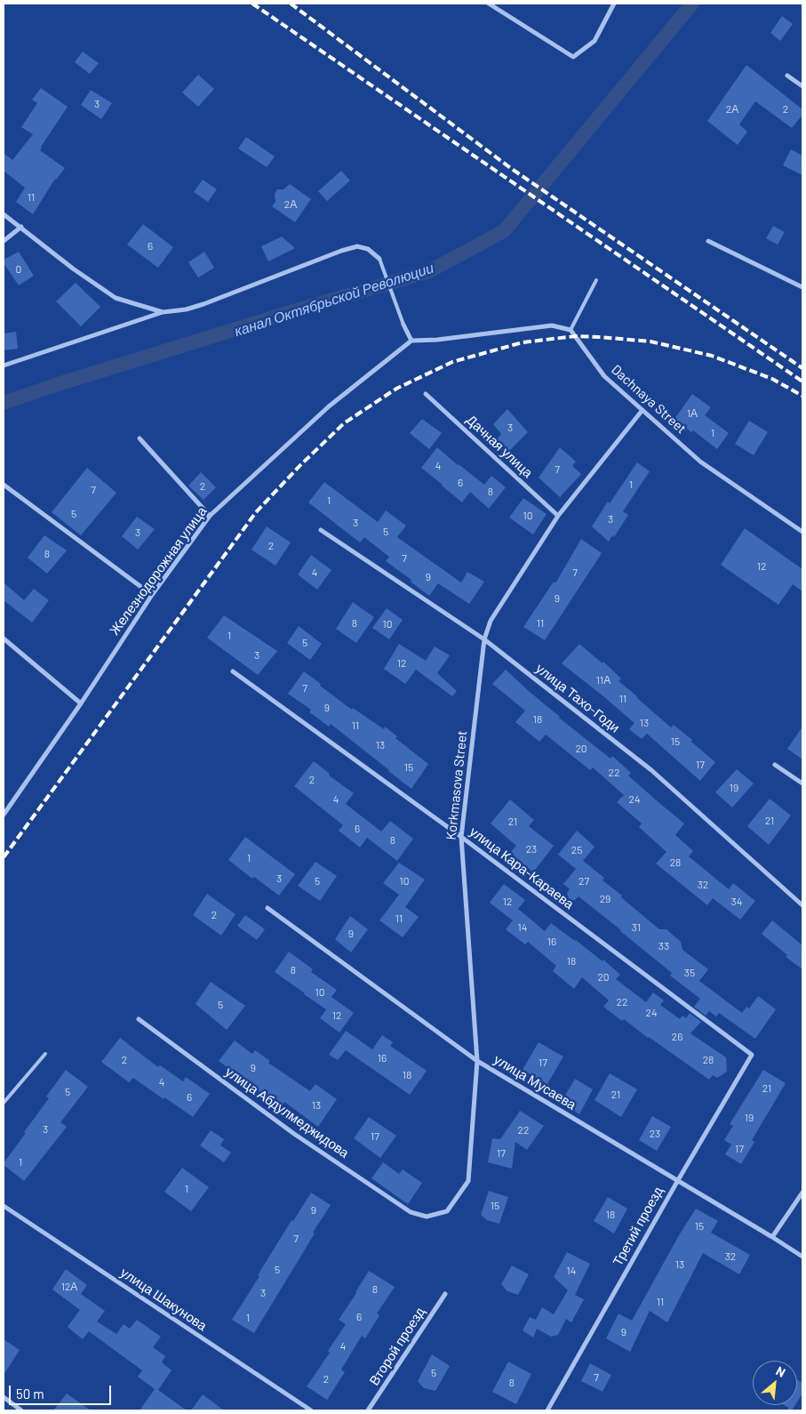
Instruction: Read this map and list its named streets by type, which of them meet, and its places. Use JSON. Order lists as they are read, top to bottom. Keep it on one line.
{"streets":{"street":["Dachnaya Street","Дачная улица","Железнодорожная улица","улица Тахо-Годи","Korkmasova Street","улица Кара-Караева","улица Мусаева","улица Абдулмеджидова","Третий проезд","улица Шакунова","Второй проезд"]},"crossings":[["Dachnaya Street","Korkmasova Street"],["Дачная улица","Korkmasova Street"],["улица Тахо-Годи","Korkmasova Street"],["Korkmasova Street","улица Кара-Караева"],["Korkmasova Street","улица Мусаева"],["Korkmasova Street","улица Абдулмеджидова"],["улица Кара-Караева","Третий проезд"],["улица Мусаева","Третий проезд"]],"water":["канал Октябрьской Революции"],"house_numbers":["3","2А","2","11","2А","6","0","1А","3","1","4","7","6","1","2","7","8","1","5","10","3","3","5","3","2","8","7","12","4","7","9","9","8","11","10","1","5","3","12","11А","7","11","9","18","13","11","15","13","20","17","15","22","2","19","4","24","21","21","6","8","23","25","1","28","3","5","10","27","32","29","12","34","2","11","14","31","9","16","33","18","8","35","20","10","22","5","24","12","26","16","2","28","17","9","18","4","21","5","21","6","13","19","3","22","23","17","17","17","1","1","15","9","18","15","7","32","13","5","14","12А","8","3","11","6","1","9","4","5","7","2","8"],"scale_bar":"50 m","north":"top right"}
